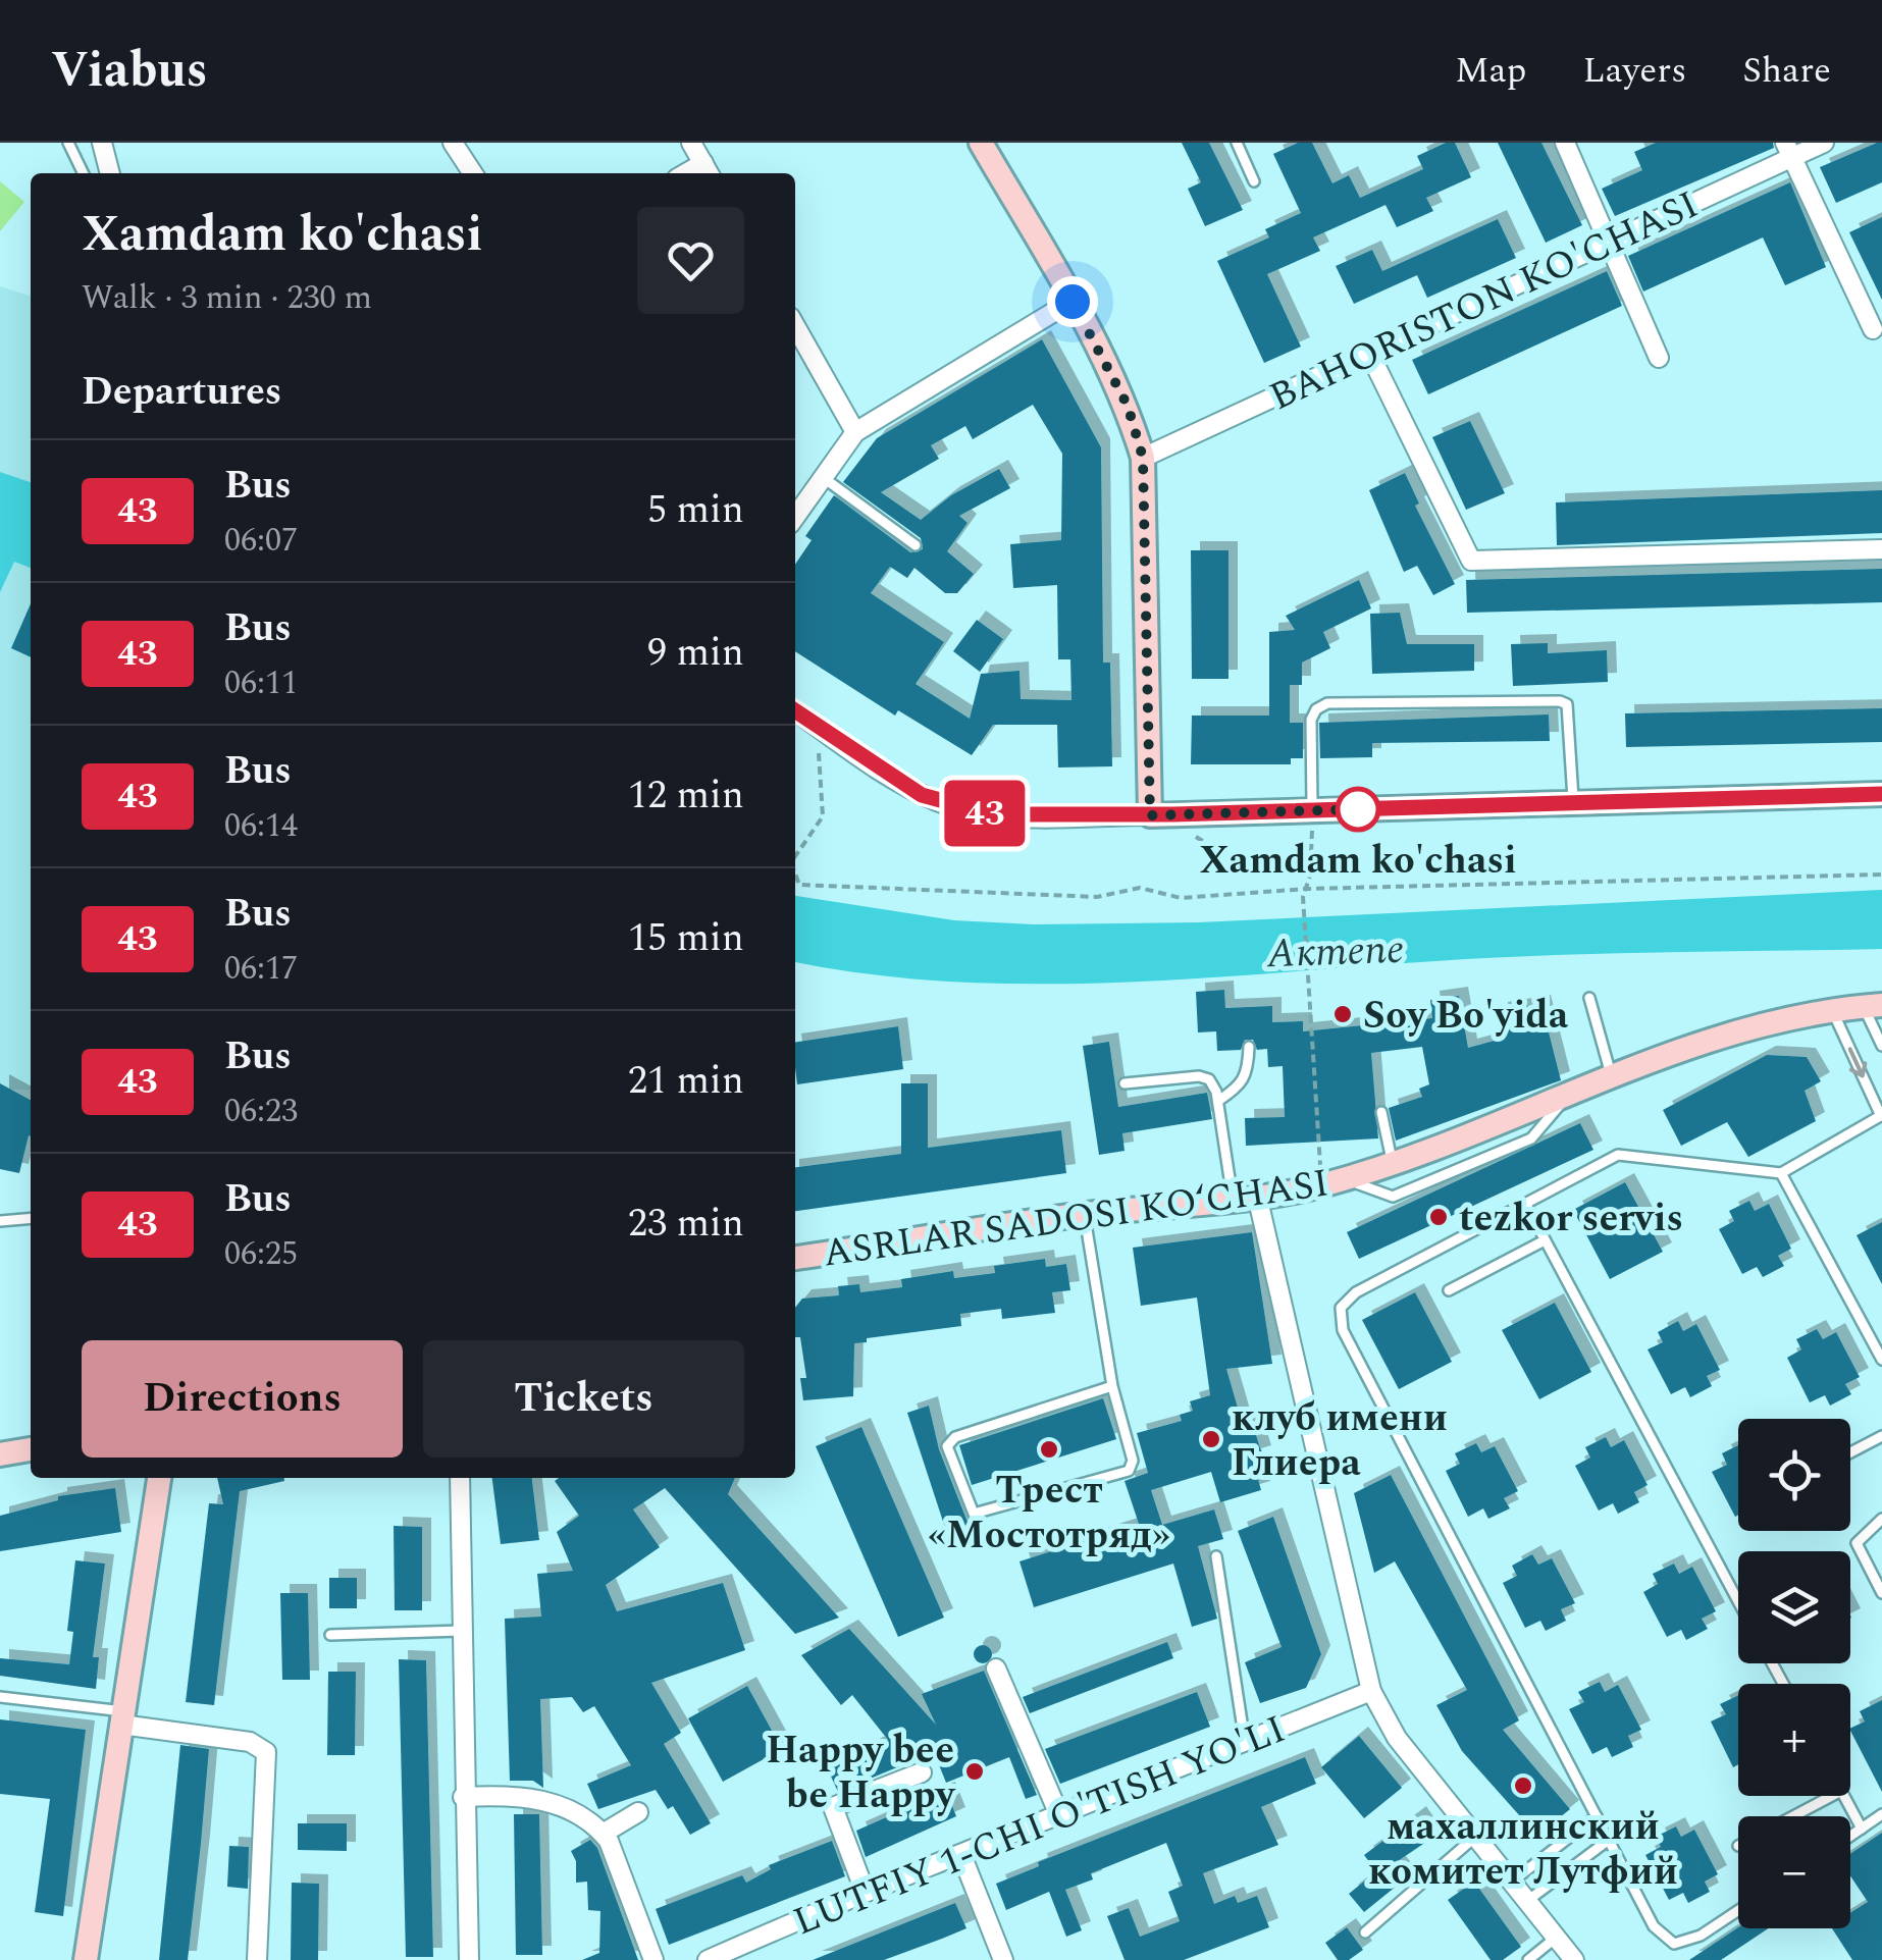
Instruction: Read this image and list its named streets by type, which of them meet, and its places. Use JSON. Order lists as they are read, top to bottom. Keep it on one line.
{"streets":{"street":["BAHORISTON KO'CHASI","ASRLAR SADOSI KO‘CHASI","LUTFIY 1-CHI O'TISH YO'LI"]},"water":["Актепе"],"places":["Xamdam ko'chasi","Soy Bo'yida","tezkor servis","клуб имени Глиера","Трест «Мостотряд»","Happy bee be Happy","махаллинский комитет Лутфий"],"lines":["bus line 43"],"page":{"header":"Viabus","nav":["Map","Layers","Share"],"on_map":"43","heading":[["Xamdam ko'chasi","Walk · 3 min · 230 m"],"Departures"],"list":[{"mark":"43","name":"Bus","note":"06:07","value":"5 min"},{"mark":"43","name":"Bus","note":"06:11","value":"9 min"},{"mark":"43","name":"Bus","note":"06:14","value":"12 min"},{"mark":"43","name":"Bus","note":"06:17","value":"15 min"},{"mark":"43","name":"Bus","note":"06:23","value":"21 min"},{"mark":"43","name":"Bus","note":"06:25","value":"23 min"}],"buttons":["Directions","Tickets"],"map_buttons":["+","−"]}}
